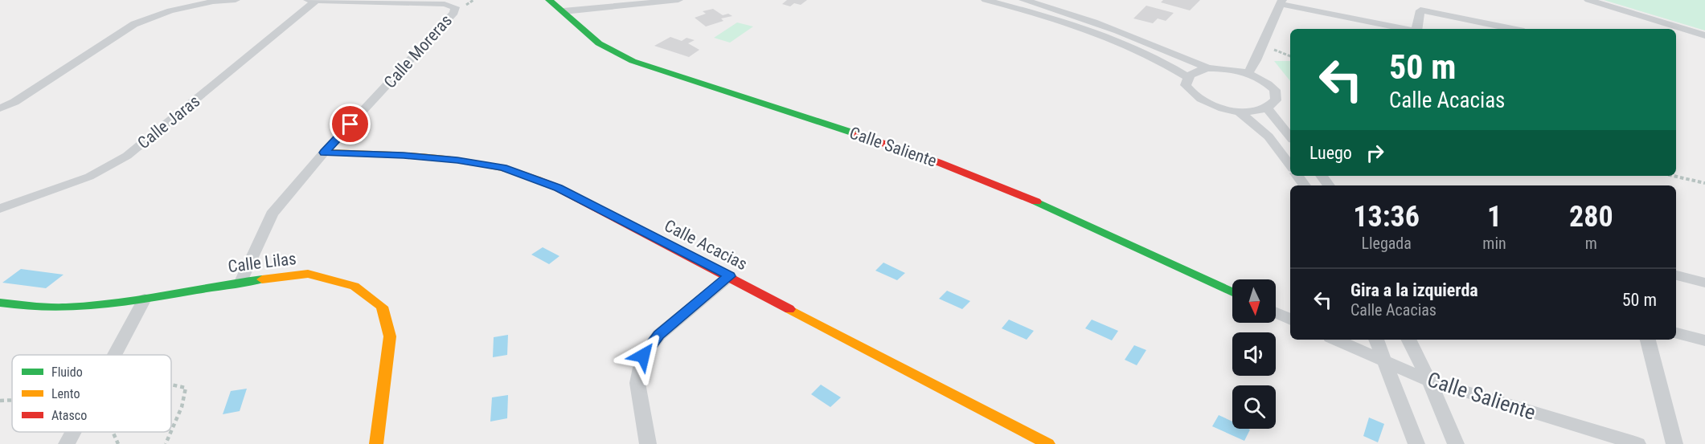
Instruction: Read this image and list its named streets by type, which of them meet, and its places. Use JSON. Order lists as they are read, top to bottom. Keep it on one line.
{"streets":{"street":["Calle Moreras","Calle Jaras","Calle Saliente","Calle Acacias","Calle Lilas"]},"crossings":[["Calle Moreras","Calle Jaras"],["Calle Moreras","Calle Acacias"],["Calle Moreras","Calle Lilas"]],"legend":["Fluido","Lento","Atasco"],"north":"bottom","page":{"turn":["50 m","Calle Acacias"],"then":"Luego","eta":["13:36","Llegada","1","min","280","m"],"list":[{"name":"Gira a la izquierda","note":"Calle Acacias","value":"50 m"}]}}
